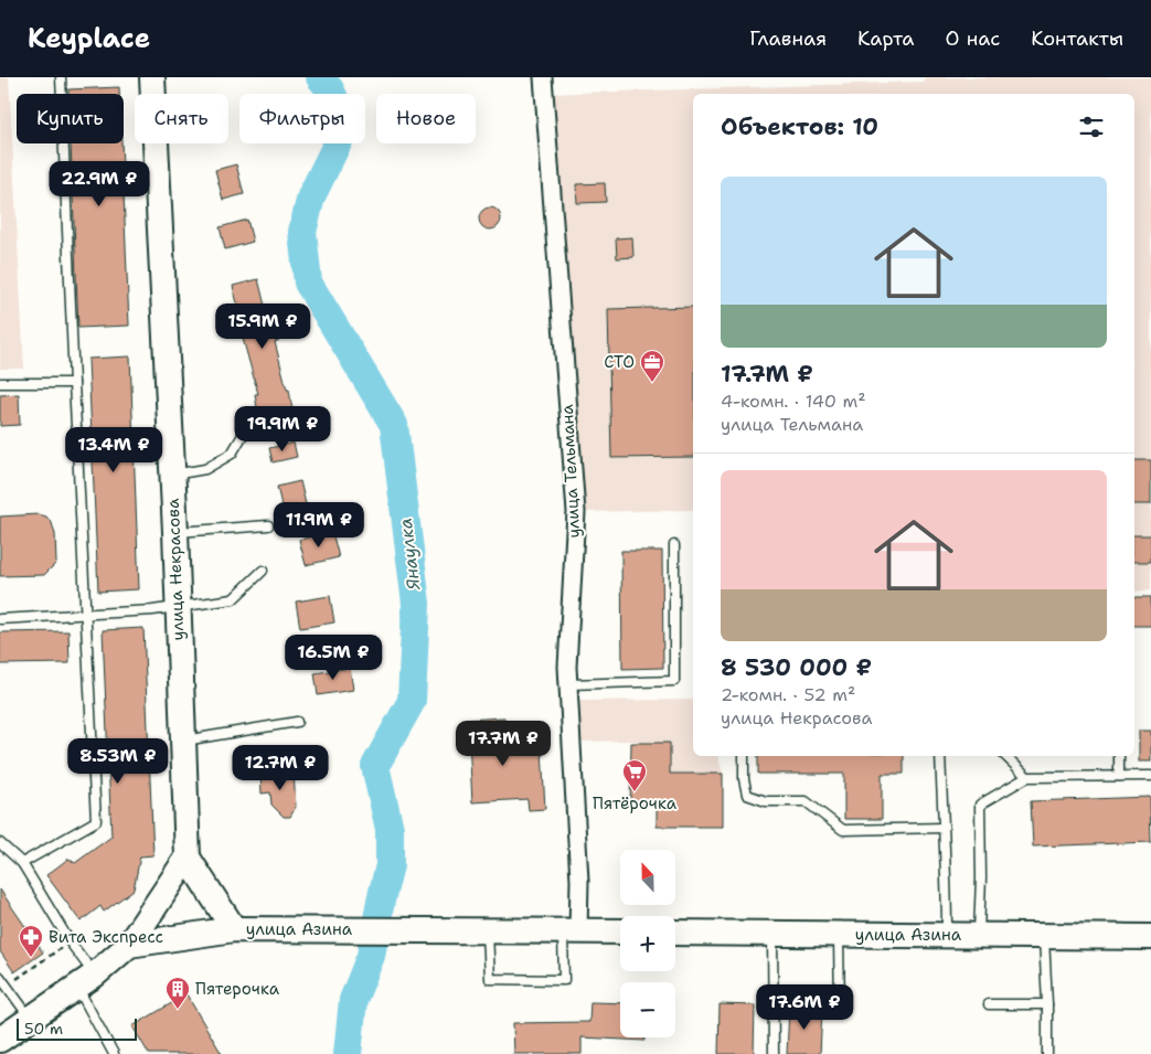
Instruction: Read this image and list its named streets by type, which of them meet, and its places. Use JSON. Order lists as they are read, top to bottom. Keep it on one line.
{"streets":{"street":["улица Тельмана","улица Некрасова","улица Азина"]},"crossings":[["улица Тельмана","улица Азина"]],"water":["Янаулка"],"places":{"office":["СТО"],"supermarket":["Пятёрочка"],"pharmacy":["Вита Экспресс"],"building":["Пятерочка"]},"scale_bar":"50 m","north":"top","page":{"header":"Keyplace","nav":["Главная","Карта","О нас","Контакты"],"chip":["Купить","Снять","Фильтры","Новое"],"heading":"Объектов: 10","list":[{"name":"17.7M ₽","note":"4-комн. · 140 m² · улица Тельмана"},{"name":"8 530 000 ₽","note":"2-комн. · 52 m² · улица Некрасова"}],"price":["22.9M ₽","15.9M ₽","19.9M ₽","13.4M ₽","11.9M ₽","16.5M ₽","17.7M ₽","8.53M ₽","12.7M ₽","17.6M ₽"],"map_buttons":["+","−"],"scale":"50 m"}}
